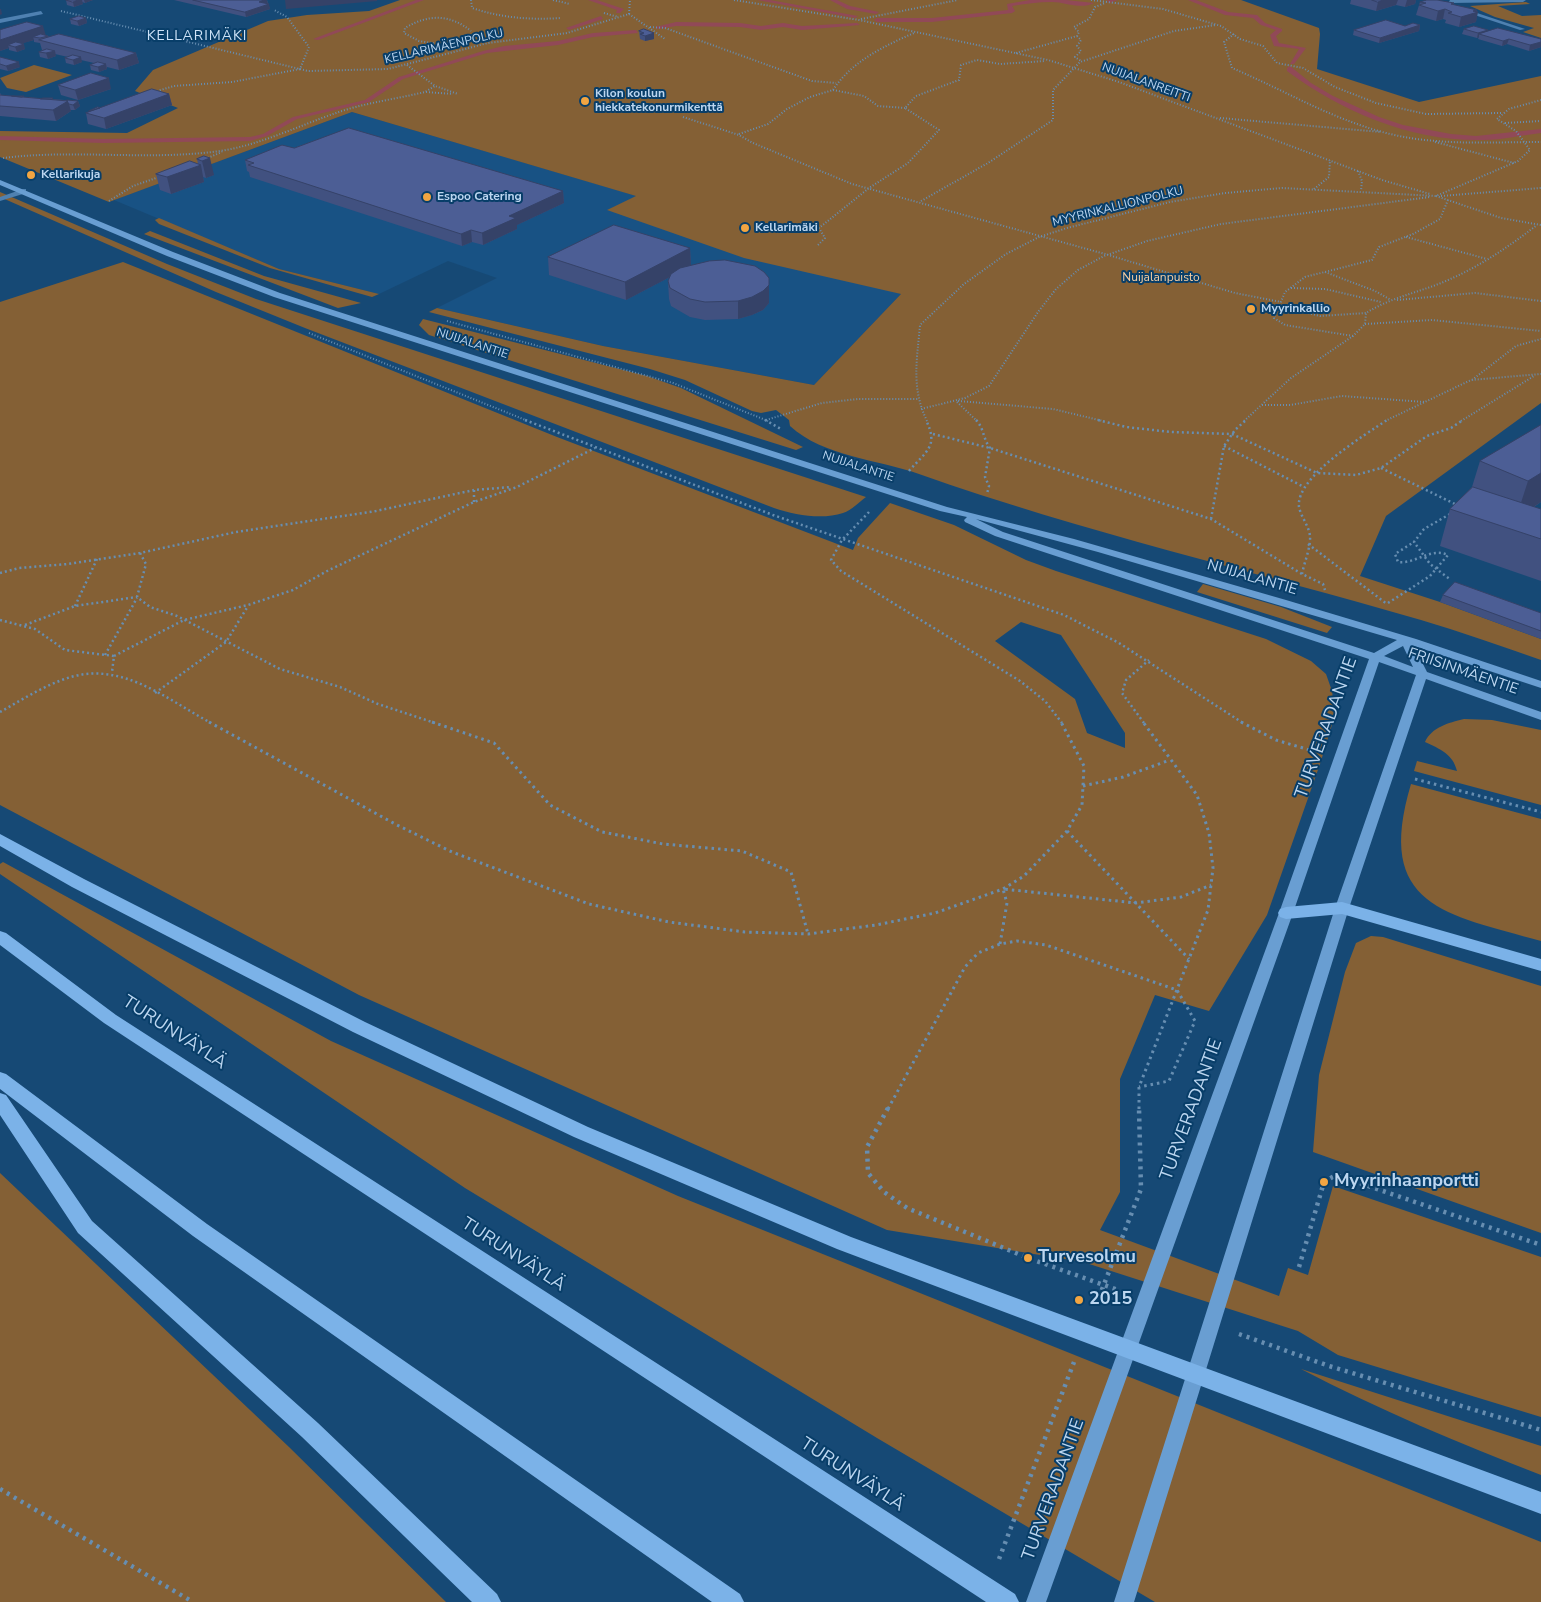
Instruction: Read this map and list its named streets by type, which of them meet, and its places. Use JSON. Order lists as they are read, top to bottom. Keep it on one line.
{"streets":{"highway":["TURUNVÄYLÄ"],"main road":["NUIJALANTIE","FRIISINMÄENTIE","TURVERADANTIE"],"path":["KELLARIMÄENPOLKU","NUIJALANREITTI","MYYRINKALLIONPOLKU"]},"crossings":[["NUIJALANREITTI","MYYRINKALLIONPOLKU"],["NUIJALANTIE","FRIISINMÄENTIE"],["NUIJALANTIE","TURVERADANTIE"],["FRIISINMÄENTIE","TURVERADANTIE"]],"districts":["KELLARIMÄKI"],"parks":["Nuijalanpuisto"],"places":["Kilon koulun hiekkatekonurmikenttä","Kellarikuja","Espoo Catering","Kellarimäki","Myyrinkallio","Myyrinhaanportti","Turvesolmu","2015"]}
